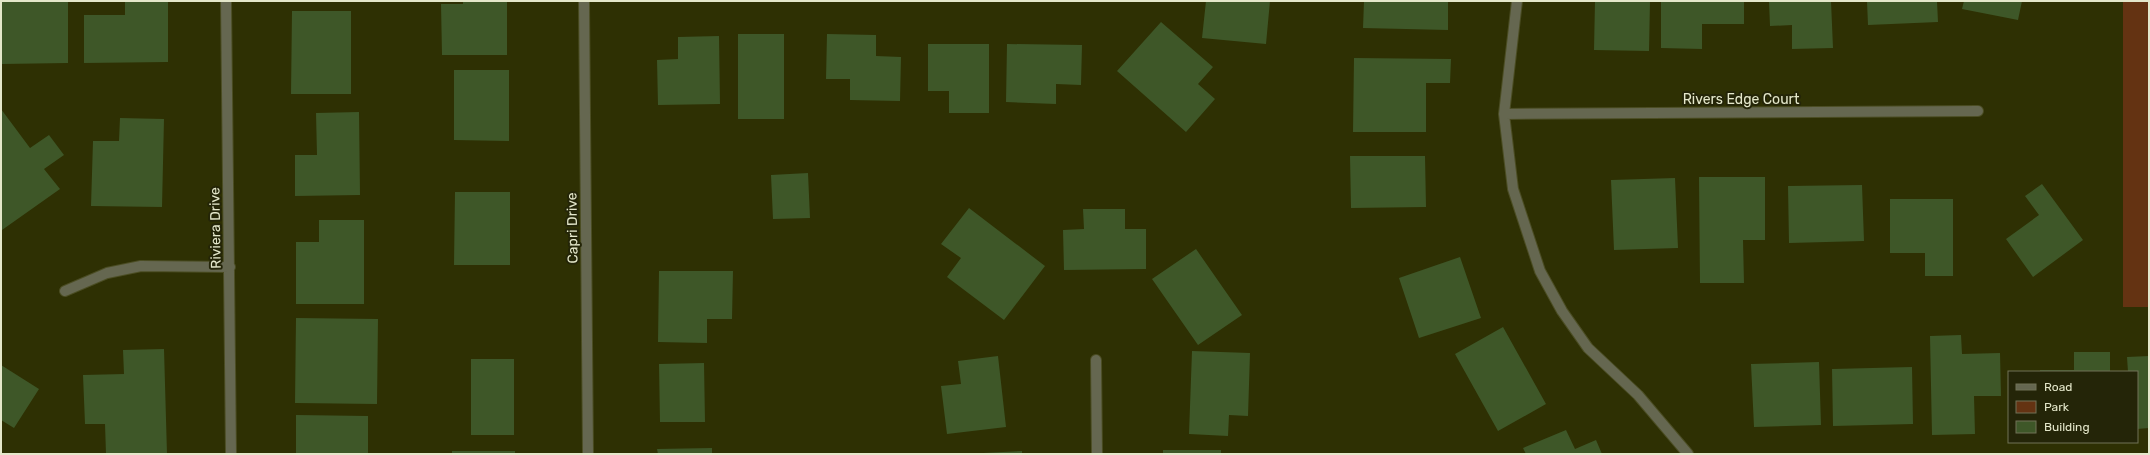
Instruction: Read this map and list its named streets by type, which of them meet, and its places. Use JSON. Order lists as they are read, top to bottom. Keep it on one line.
{"streets":{"street":["Rivers Edge Court","Riviera Drive","Capri Drive"]},"legend":["Road","Park","Building"]}
